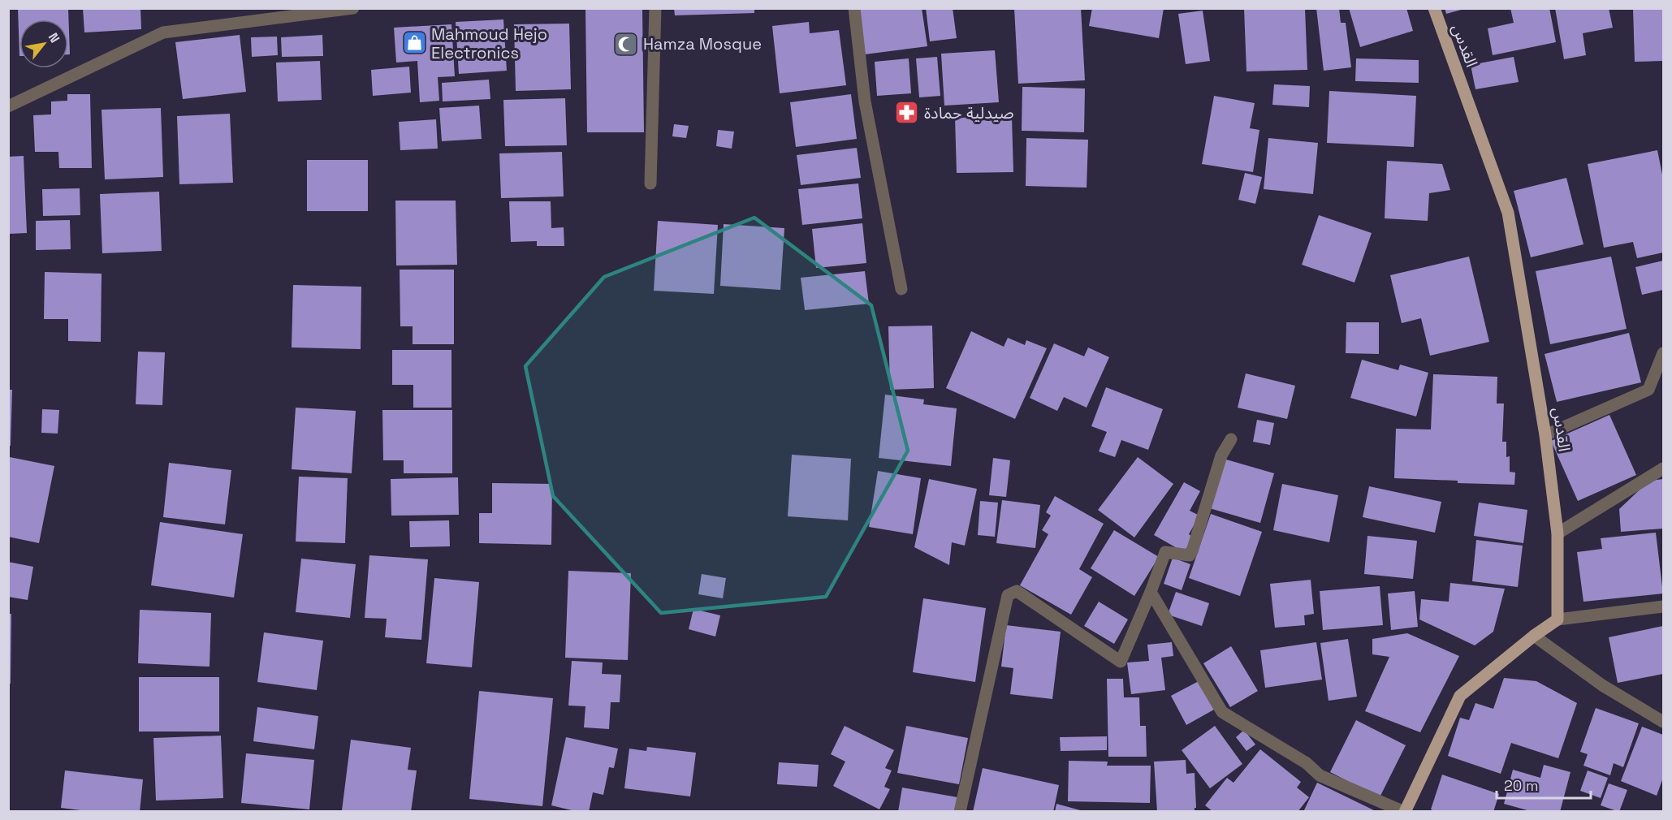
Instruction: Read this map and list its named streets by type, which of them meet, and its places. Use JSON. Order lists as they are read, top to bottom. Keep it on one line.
{"streets":{"main road":["القدس"]},"places":{"shop":["Mahmoud Hejo Electronics"],"mosque":["Hamza Mosque"],"pharmacy":["صيدلية حمادة"]},"scale_bar":"20 m","north":"top right"}
